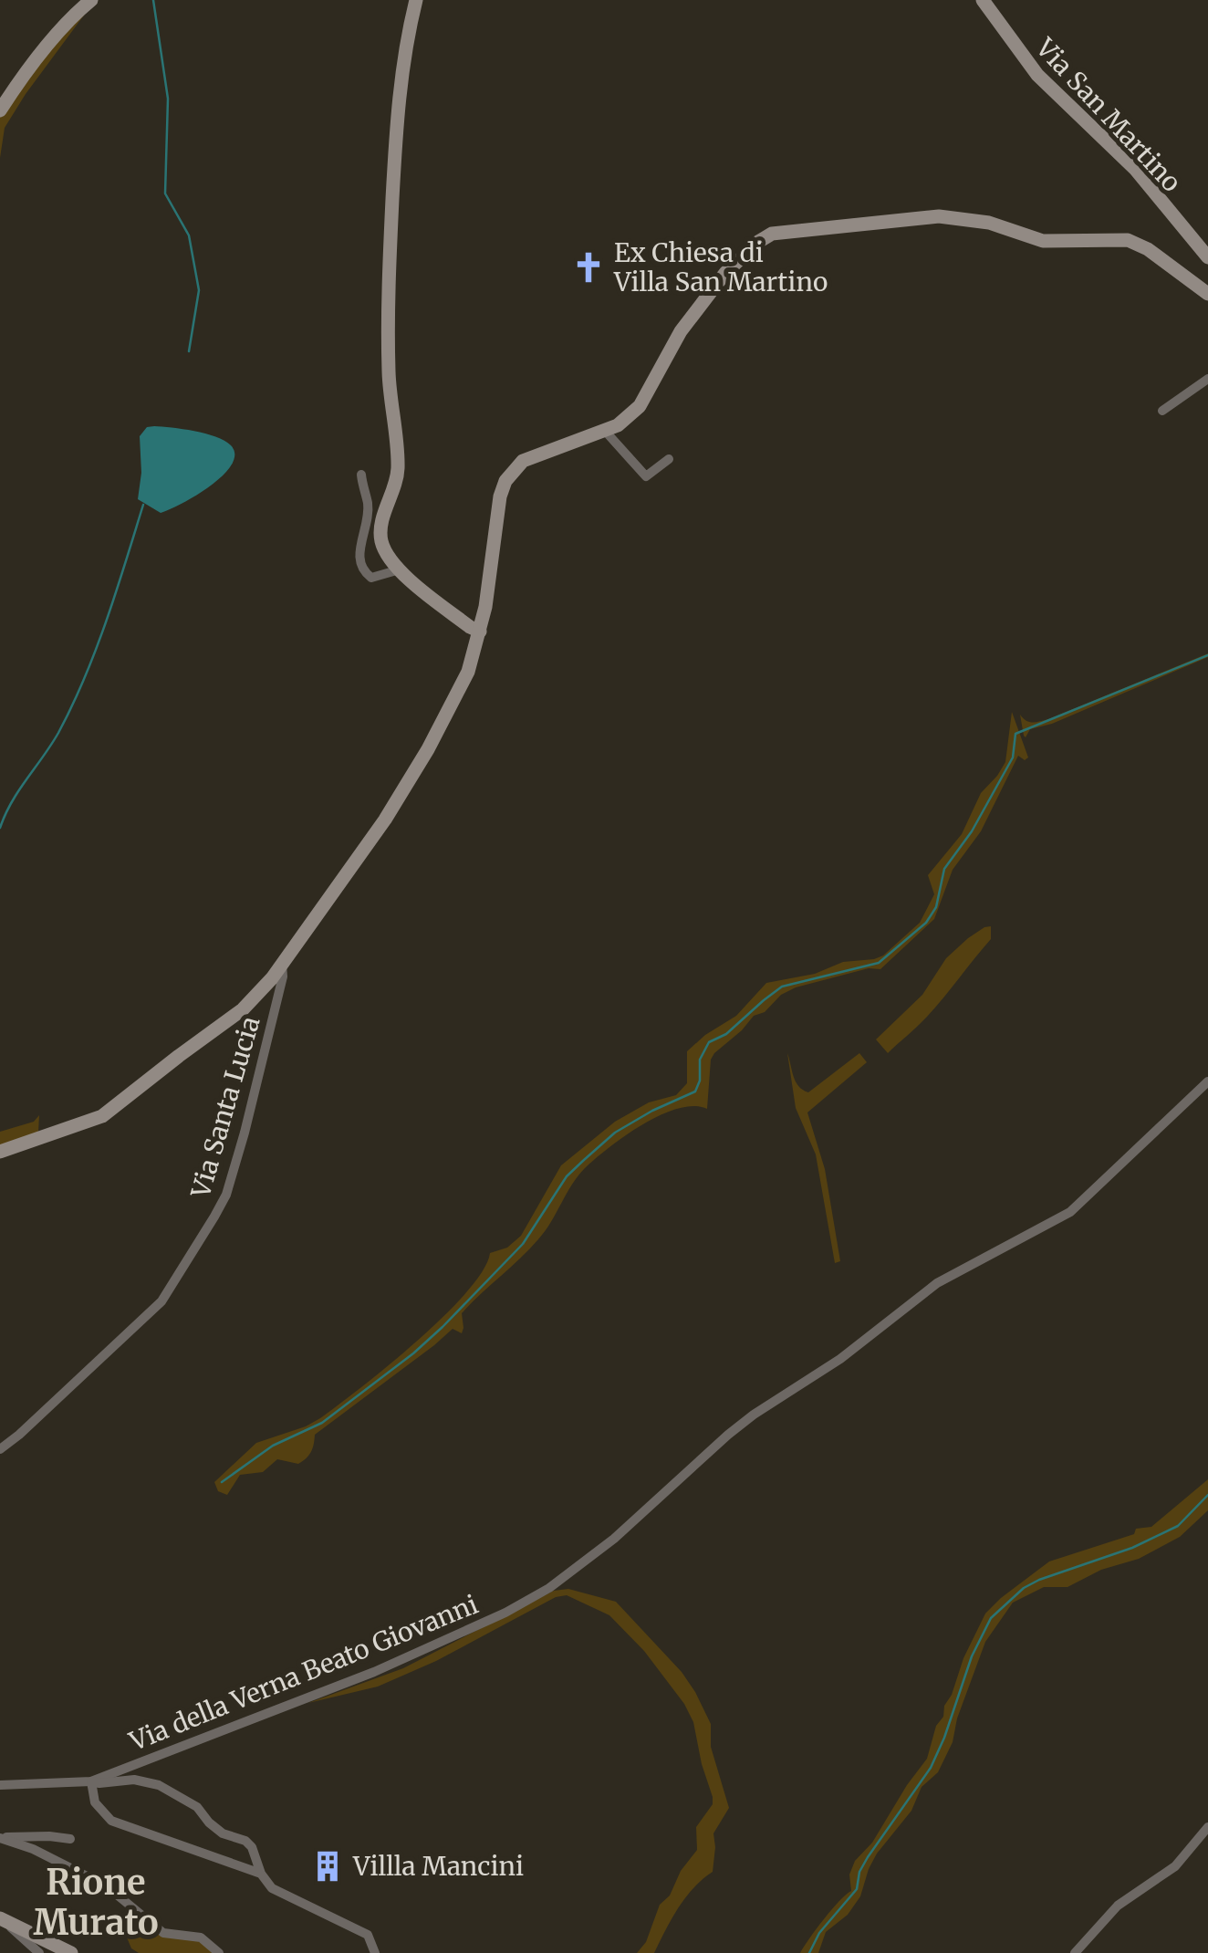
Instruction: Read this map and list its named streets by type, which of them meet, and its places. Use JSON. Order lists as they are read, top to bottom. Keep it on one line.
{"streets":{"main road":["Via San Martino"],"street":["Via Santa Lucia","Via della Verna Beato Giovanni"]},"districts":["Rione Murato"],"places":{"church":["Ex Chiesa di Villa San Martino"],"building":["Villla Mancini"]}}
